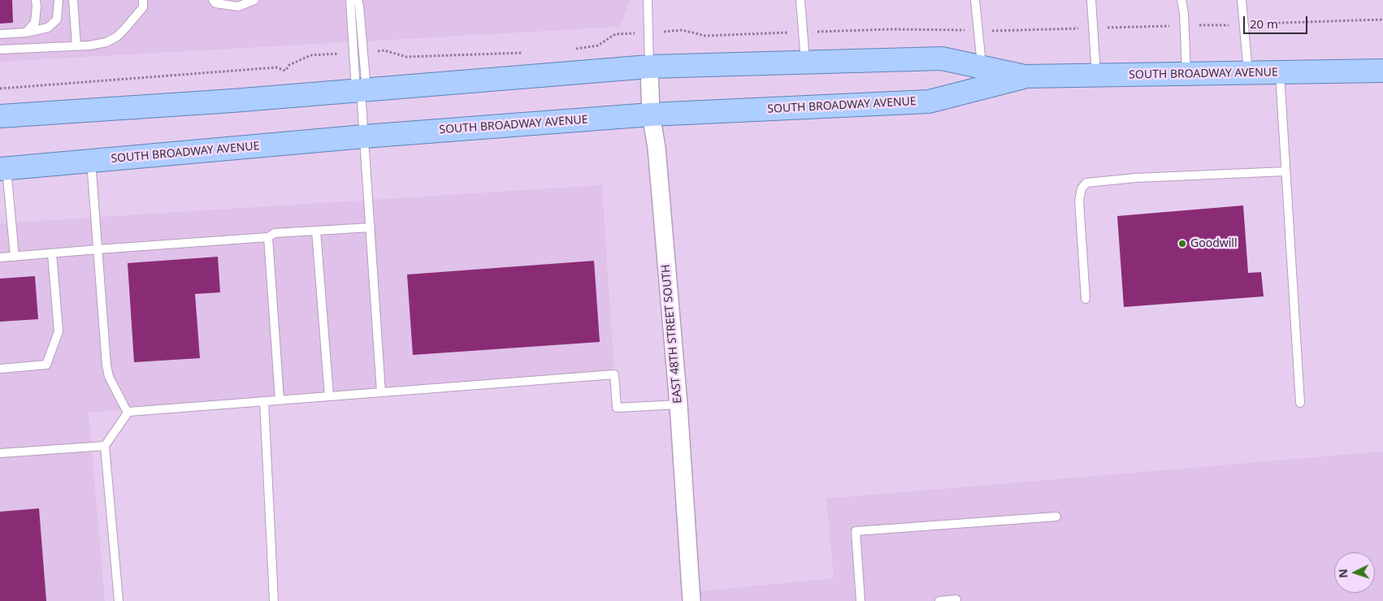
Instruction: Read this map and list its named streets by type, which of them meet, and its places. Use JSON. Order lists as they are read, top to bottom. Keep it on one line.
{"streets":{"main road":["SOUTH BROADWAY AVENUE"],"street":["EAST 48TH STREET SOUTH"]},"crossings":[["SOUTH BROADWAY AVENUE","EAST 48TH STREET SOUTH"]],"places":["Goodwill"],"scale_bar":"20 m","north":"left"}
